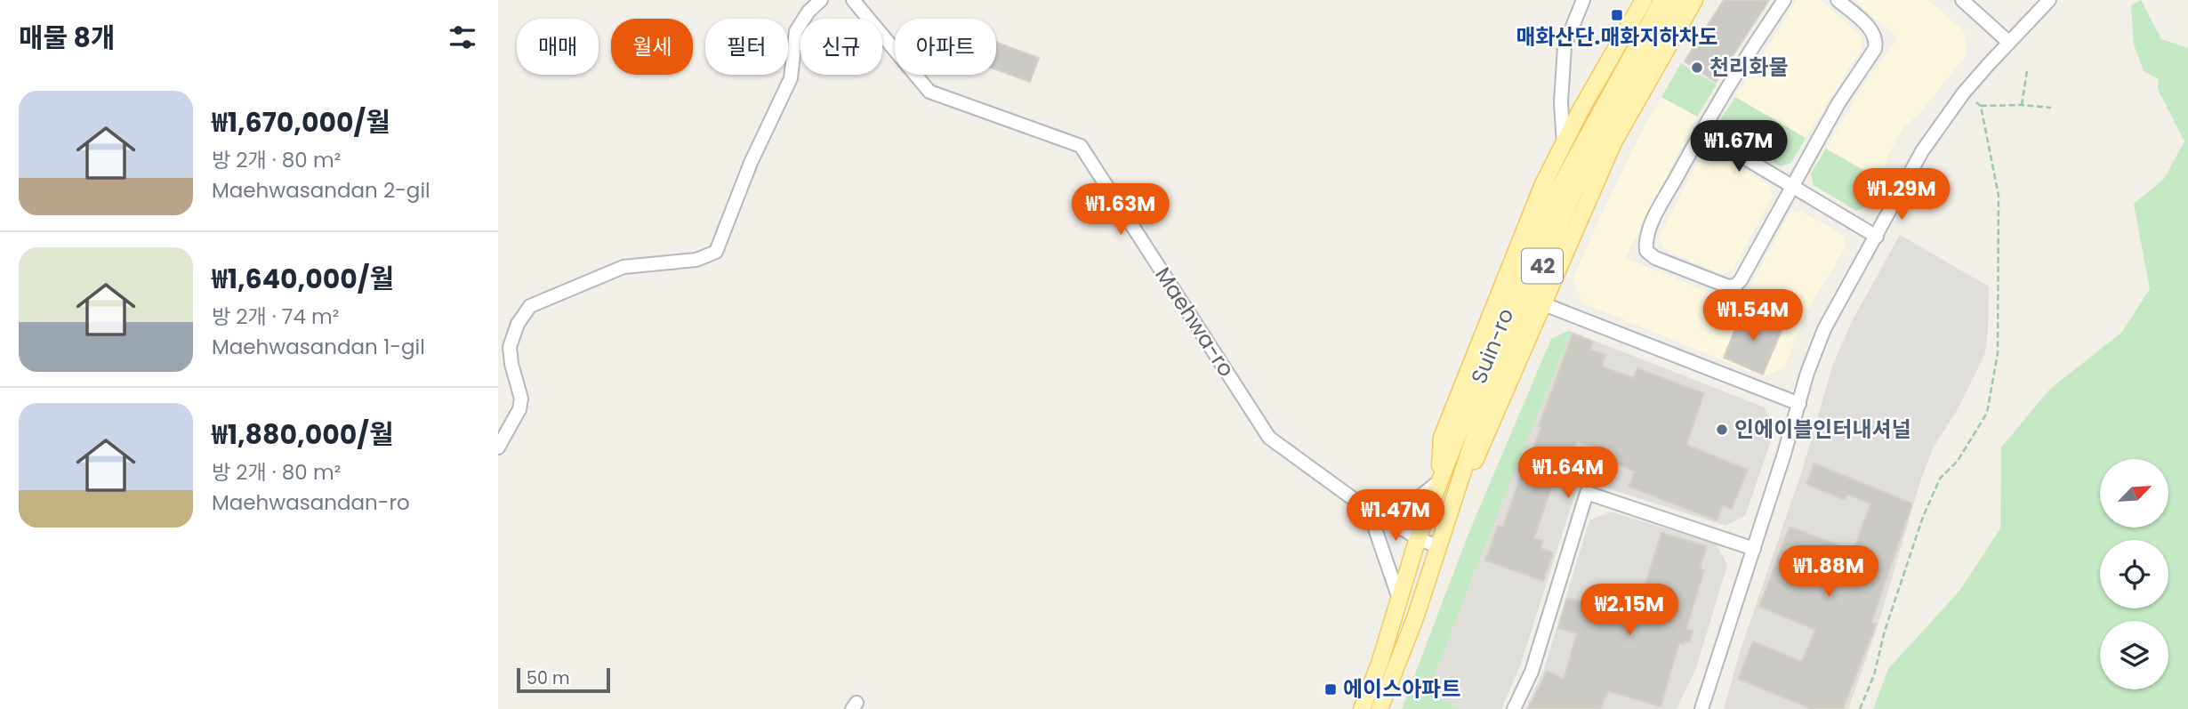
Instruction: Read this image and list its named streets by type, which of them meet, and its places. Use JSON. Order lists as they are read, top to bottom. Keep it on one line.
{"streets":{"main road":["42","Suin-ro"],"street":["Maehwa-ro"]},"crossings":[["Maehwa-ro","Suin-ro"]],"places":{"transit":["매화산단.매화지하차도","에이스아파트"],"other":["천리화물","인에이블인터내셔널"]},"scale_bar":"50 m","north":"top right","page":{"heading":"매물 8개","chip":["매매","월세","필터","신규","아파트"],"list":[{"name":"₩1,670,000/월","note":"방 2개 · 80 m² · Maehwasandan 2-gil"},{"name":"₩1,640,000/월","note":"방 2개 · 74 m² · Maehwasandan 1-gil"},{"name":"₩1,880,000/월","note":"방 2개 · 80 m² · Maehwasandan-ro"}],"price":["₩1.67M","₩1.29M","₩1.63M","₩1.54M","₩1.64M","₩1.47M","₩1.88M","₩2.15M"],"scale":"50 m"}}
